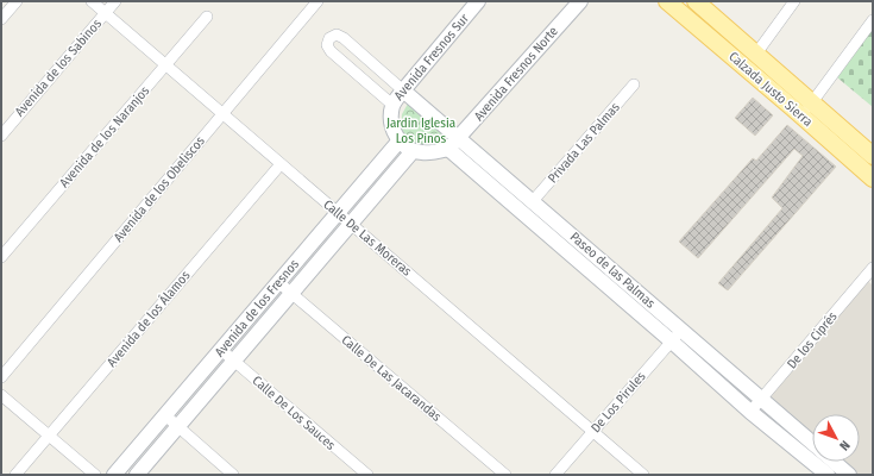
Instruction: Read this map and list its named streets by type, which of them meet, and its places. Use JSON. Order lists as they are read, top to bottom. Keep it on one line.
{"streets":{"main road":["Calzada Justo Sierra"],"street":["Avenida Fresnos Sur","Avenida de los Sabinos","Avenida Fresnos Norte","Avenida de los Naranjos","Privada Las Palmas","Avenida de los Obeliscos","Calle De Las Moreras","Paseo de las Palmas","Avenida de los Fresnos","Avenida de los Álamos","De los Ciprés","Calle De Las Jacarandas","De Los Pirules","Calle De Los Sauces"]},"crossings":[["Avenida Fresnos Sur","Paseo de las Palmas"],["Avenida Fresnos Sur","Avenida de los Fresnos"],["Avenida de los Sabinos","Calle De Las Moreras"],["Avenida Fresnos Norte","Paseo de las Palmas"],["Avenida de los Naranjos","Calle De Las Moreras"],["Privada Las Palmas","Paseo de las Palmas"],["Avenida de los Obeliscos","Calle De Las Moreras"],["Calle De Las Moreras","Avenida de los Fresnos"],["Calle De Las Moreras","Avenida de los Álamos"],["Calle De Las Moreras","De Los Pirules"],["Paseo de las Palmas","De los Ciprés"],["Paseo de las Palmas","De Los Pirules"],["Avenida de los Fresnos","Calle De Las Jacarandas"],["Avenida de los Fresnos","Calle De Los Sauces"]],"parks":["Jardin Iglesia Los Pinos"],"north":"bottom right"}
